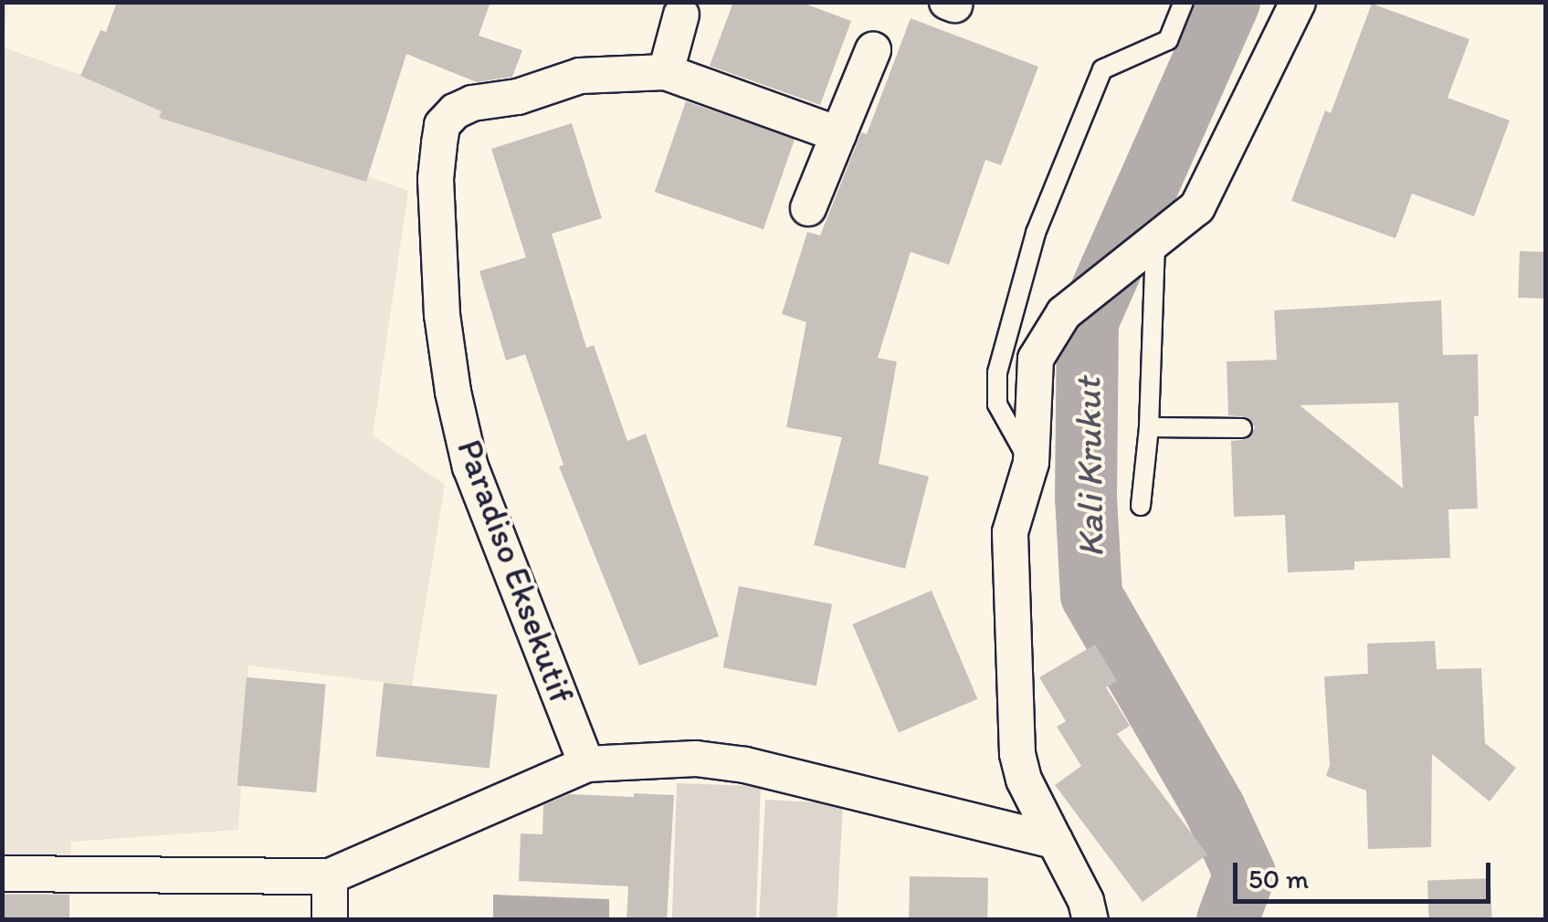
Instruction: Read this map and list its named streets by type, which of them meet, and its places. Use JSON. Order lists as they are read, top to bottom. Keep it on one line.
{"streets":{"street":["Paradiso Eksekutif"]},"water":["Kali Krukut"],"scale_bar":"50 m"}
